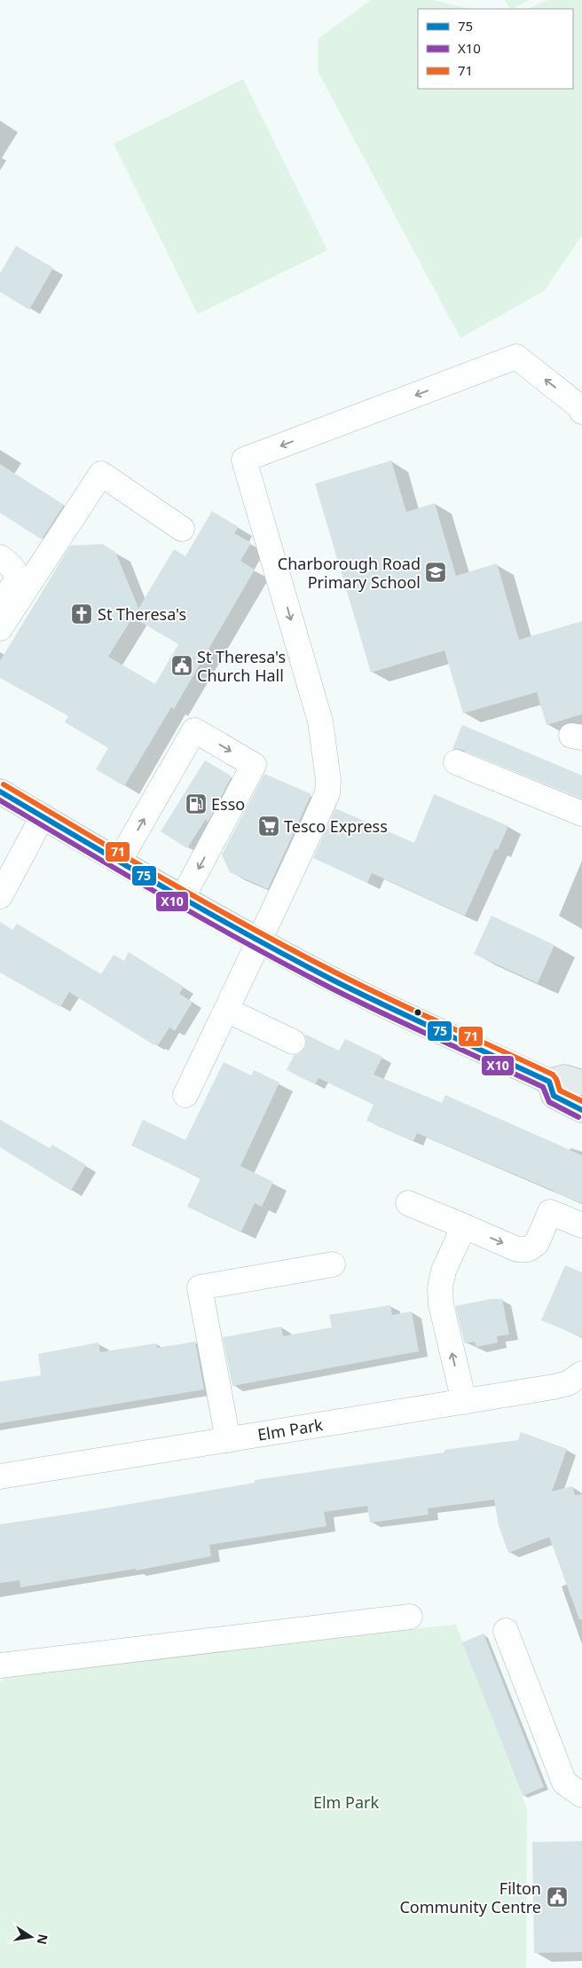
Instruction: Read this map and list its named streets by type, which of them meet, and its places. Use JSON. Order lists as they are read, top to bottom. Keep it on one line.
{"streets":{"street":["Elm Park"]},"parks":["Elm Park"],"places":{"school or university":["Charborough Road Primary School"],"church":["St Theresa's"],"public building":["St Theresa's Church Hall","Filton Community Centre"],"fuel station":["Esso"],"supermarket":["Tesco Express"]},"lines":["transit line 71","transit line 75","transit line X10"],"legend":["75","X10","71"],"north":"right"}
